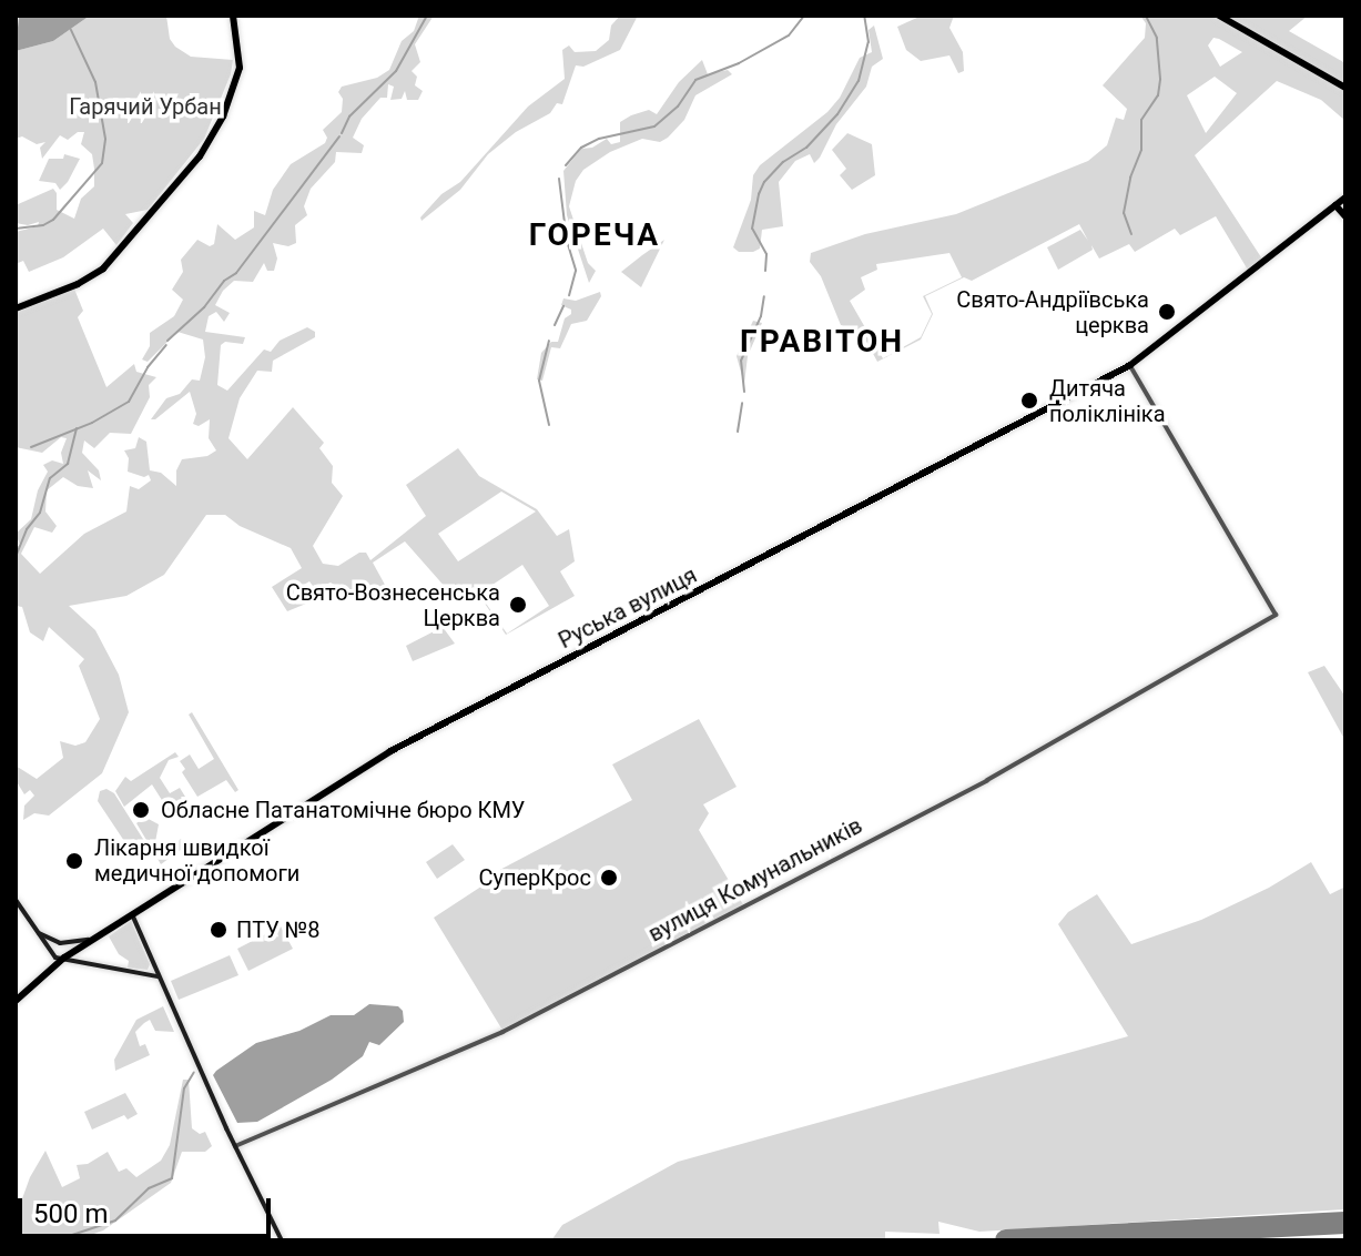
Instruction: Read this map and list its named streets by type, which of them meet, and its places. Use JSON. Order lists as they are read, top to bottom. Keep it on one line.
{"streets":{"main road":["Руська вулиця"],"street":["вулиця Комунальників"]},"crossings":[["Руська вулиця","вулиця Комунальників"]],"districts":["ГОРЕЧА","ГРАВІТОН"],"parks":["Гарячий Урбан"],"places":["Свято-Андріївська церква","Дитяча поліклініка","Свято-Вознесенська Церква","Обласне Патанатомічне бюро КМУ","Лікарня швидкої медичної допомоги","СуперКрос","ПТУ №8"],"scale_bar":"500 m"}
